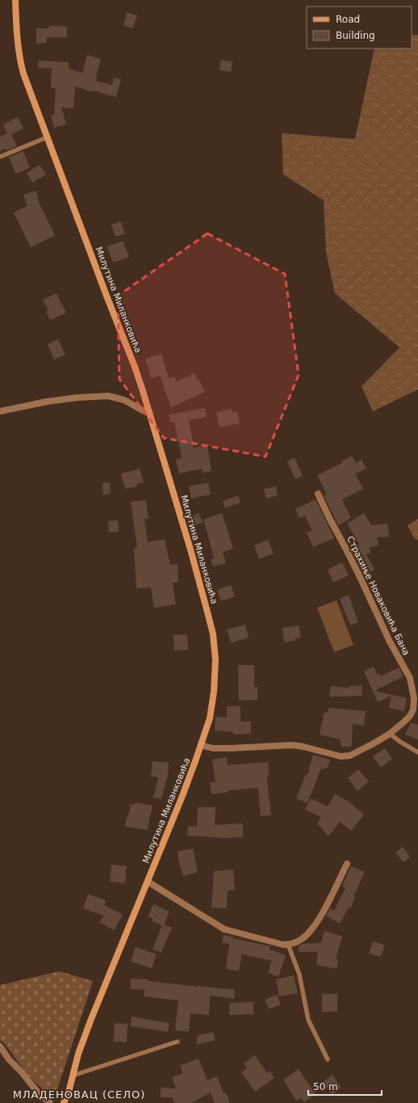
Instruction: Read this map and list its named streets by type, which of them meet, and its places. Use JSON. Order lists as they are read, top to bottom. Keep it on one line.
{"streets":{"main road":["Милутина Миланковића"],"street":["Страхиње Новаковића Бана"]},"crossings":[["Милутина Миланковића","Страхиње Новаковића Бана"]],"districts":["МЛАДЕНОВАЦ (СЕЛО)"],"legend":["Road","Building"],"scale_bar":"50 m"}
